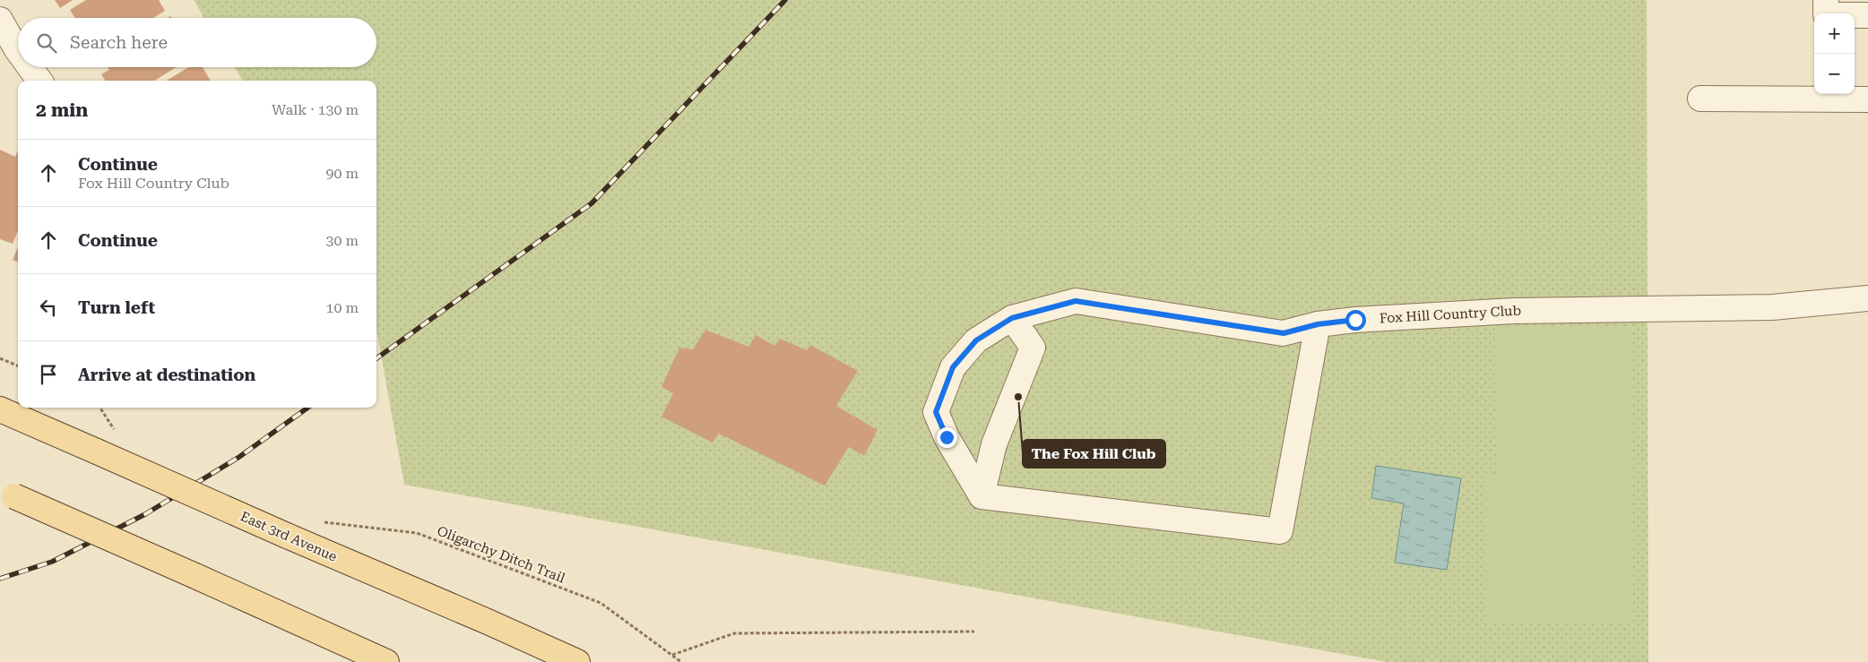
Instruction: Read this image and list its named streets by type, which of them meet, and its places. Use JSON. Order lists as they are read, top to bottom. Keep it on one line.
{"streets":{"main road":["East 3rd Avenue"],"street":["Fox Hill Country Club"],"path":["Oligarchy Ditch Trail"]},"places":["The Fox Hill Club"],"page":{"map_buttons":["+","−"],"search":"Search here","heading":["2 min","Walk · 130 m"],"list":[["Continue","Fox Hill Country Club","90 m"],["Continue","30 m"],["Turn left","10 m"],"Arrive at destination"]}}
